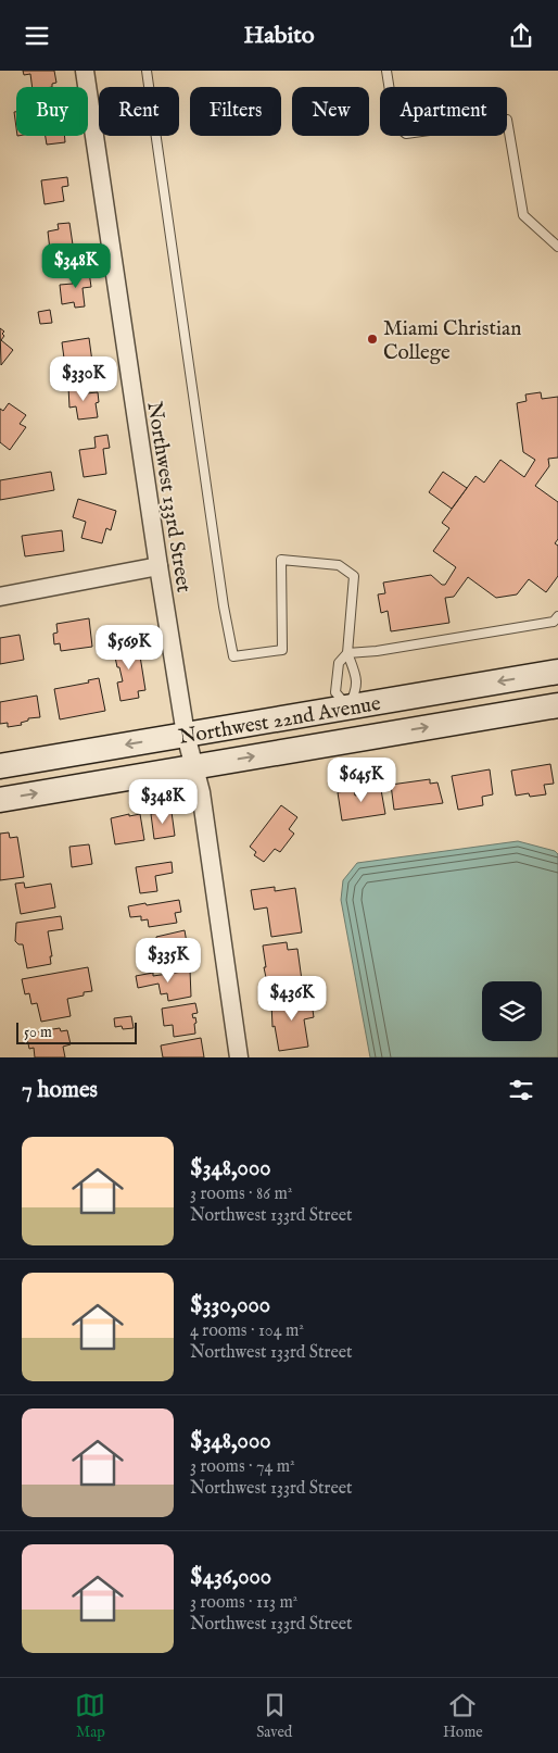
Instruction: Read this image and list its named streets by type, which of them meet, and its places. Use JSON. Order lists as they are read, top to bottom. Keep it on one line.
{"streets":{"main road":["Northwest 22nd Avenue"],"street":["Northwest 133rd Street"]},"crossings":[["Northwest 133rd Street","Northwest 22nd Avenue"]],"places":["Miami Christian College"],"scale_bar":"50 m","page":{"header":"Habito","chip":["Buy","Rent","Filters","New","Apartment"],"price":["$348K","$330K","$569K","$645K","$348K","$335K","$436K"],"scale":"50 m","heading":"7 homes","list":[{"name":"$348,000","note":"3 rooms · 86 m² · Northwest 133rd Street"},{"name":"$330,000","note":"4 rooms · 104 m² · Northwest 133rd Street"},{"name":"$348,000","note":"3 rooms · 74 m² · Northwest 133rd Street"},{"name":"$436,000","note":"3 rooms · 113 m² · Northwest 133rd Street"}],"tabs":["Map","Saved","Home"]}}
